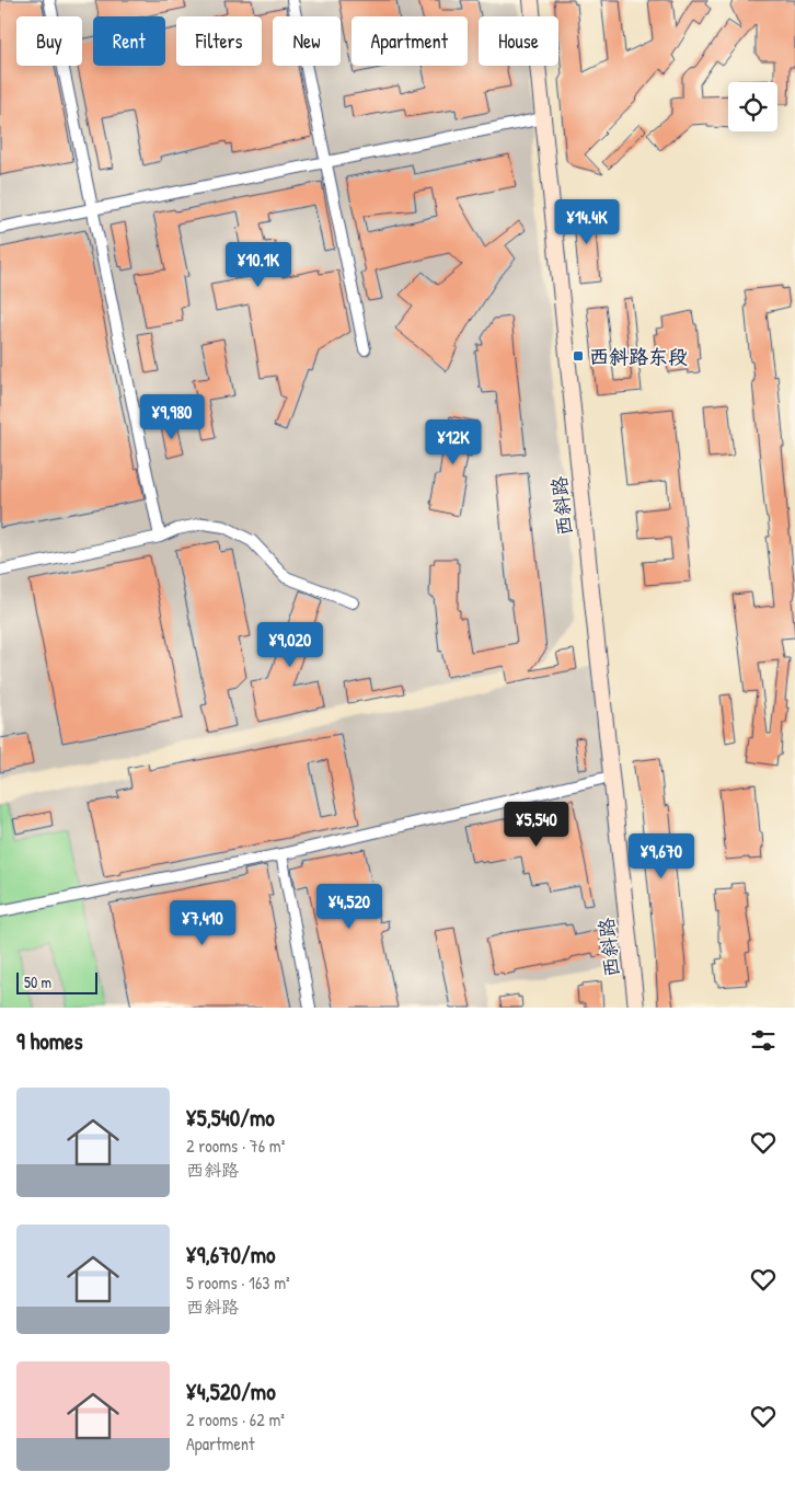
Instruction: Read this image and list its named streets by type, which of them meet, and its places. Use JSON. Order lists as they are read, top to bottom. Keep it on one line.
{"streets":{"street":["西斜路"]},"places":{"transit":["西斜路东段"]},"scale_bar":"50 m","page":{"chip":["Buy","Rent","Filters","New","Apartment","House"],"price":["¥14.4K","¥10.1K","¥9,980","¥12K","¥9,020","¥5,540","¥9,670","¥4,520","¥7,410"],"scale":"50 m","heading":"9 homes","list":[{"name":"¥5,540/mo","note":"2 rooms · 76 m² · 西斜路"},{"name":"¥9,670/mo","note":"5 rooms · 163 m² · 西斜路"},{"name":"¥4,520/mo","note":"2 rooms · 62 m² · Apartment"}]}}
